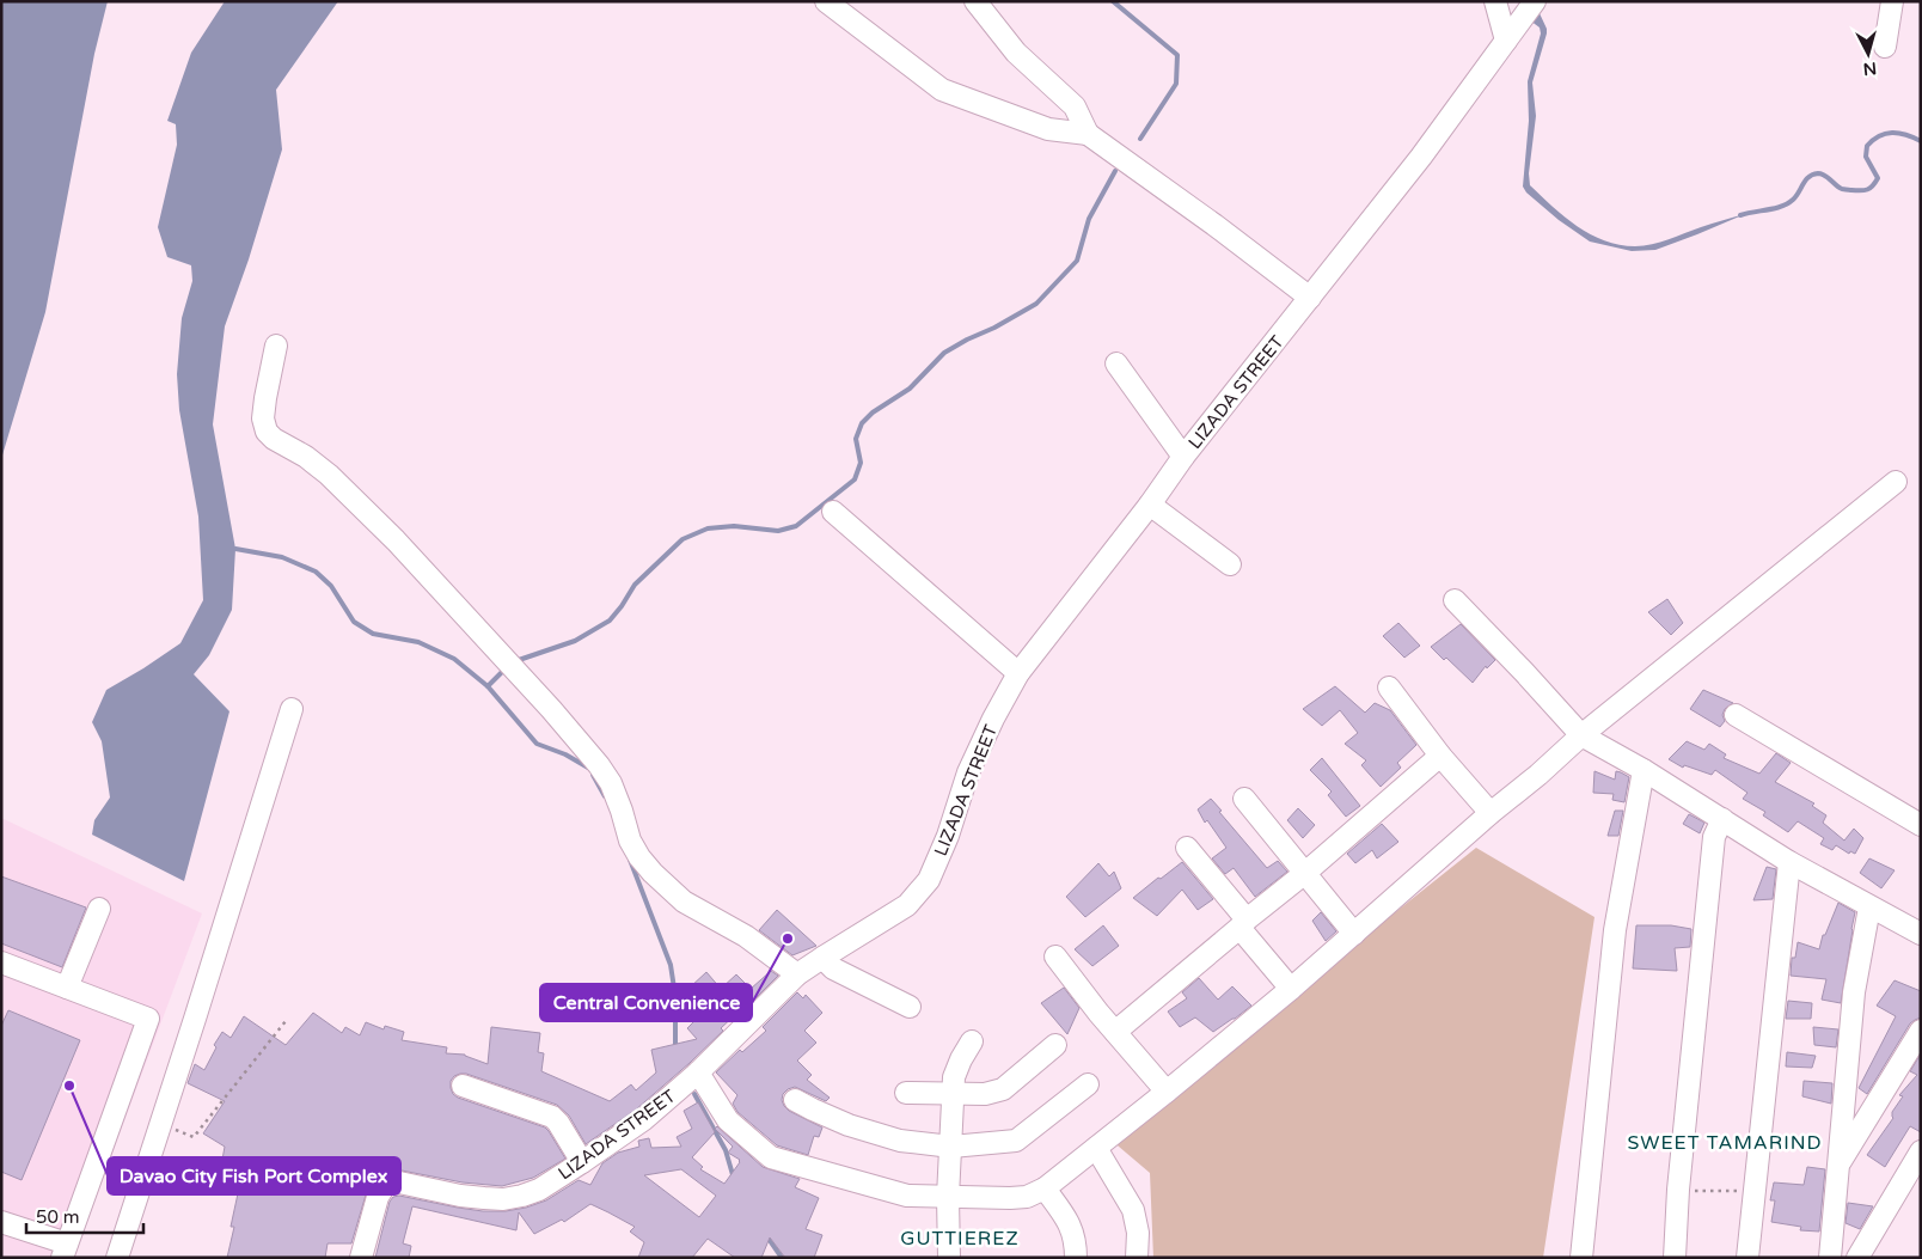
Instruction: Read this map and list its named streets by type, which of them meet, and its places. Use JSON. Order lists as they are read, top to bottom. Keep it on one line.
{"streets":{"street":["LIZADA STREET"]},"districts":["SWEET TAMARIND","GUTTIEREZ"],"places":["Central Convenience","Davao City Fish Port Complex"],"scale_bar":"50 m","north":"bottom"}
